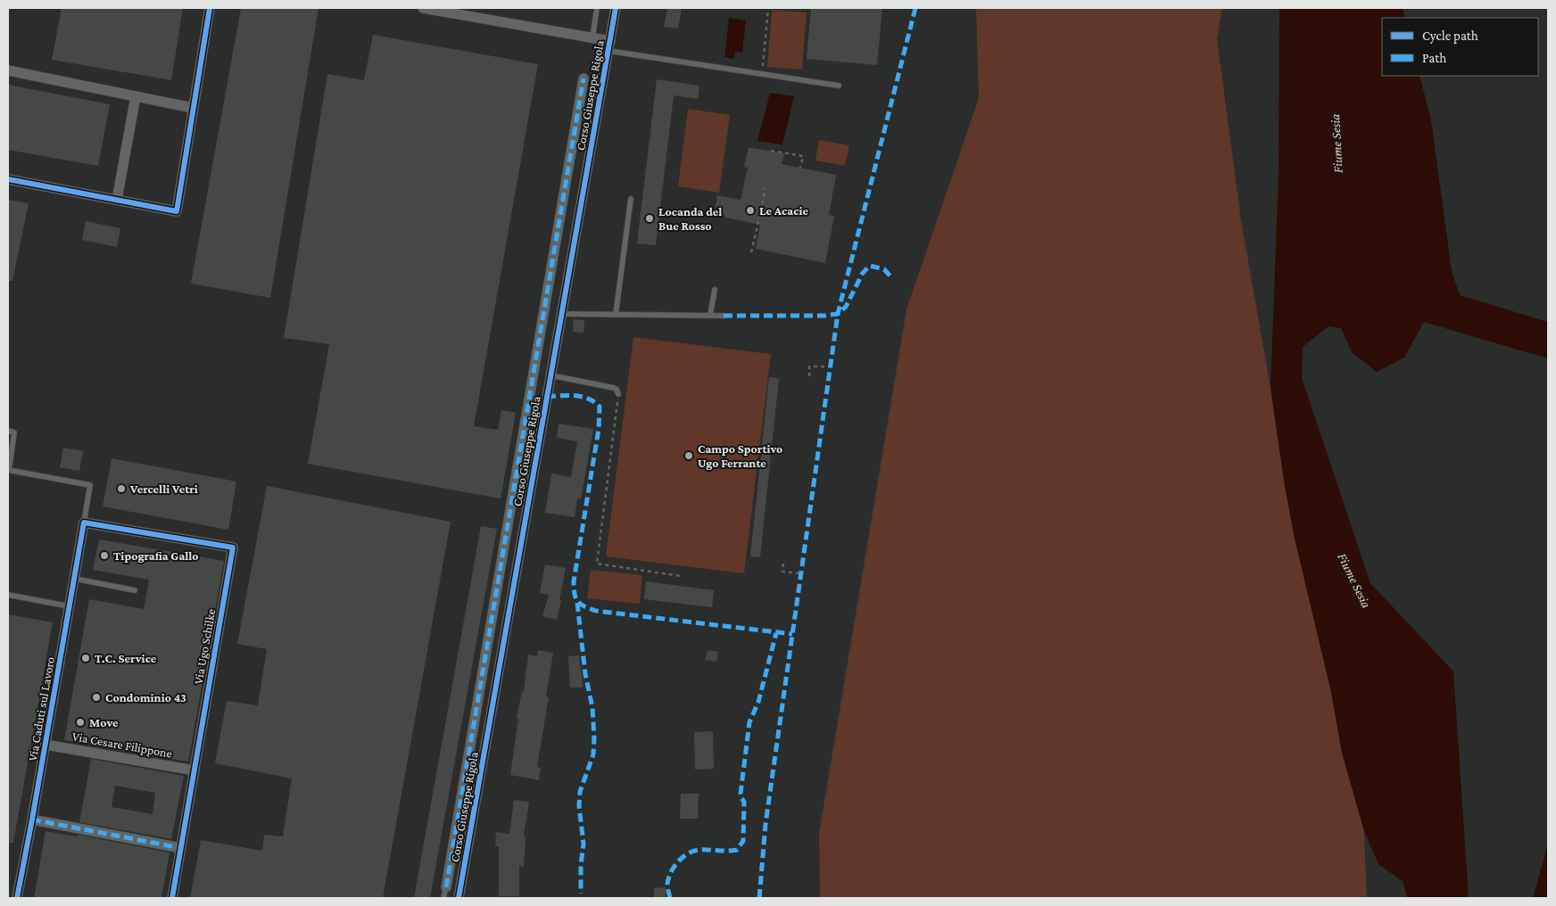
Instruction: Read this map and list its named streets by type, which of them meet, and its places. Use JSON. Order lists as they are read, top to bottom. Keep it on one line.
{"streets":{"street":["Corso Giuseppe Rigola","Via Ugo Schilke","Via Caduti sul Lavoro","Via Cesare Filippone"]},"crossings":[["Via Ugo Schilke","Via Caduti sul Lavoro"],["Via Ugo Schilke","Via Cesare Filippone"],["Via Caduti sul Lavoro","Via Cesare Filippone"]],"water":["Fiume Sesia"],"places":["Le Acacie","Locanda del Bue Rosso","Campo Sportivo Ugo Ferrante","Vercelli Vetri","Tipografia Gallo","T.C. Service","Condominio 43","Move"],"legend":["Cycle path","Path"]}
